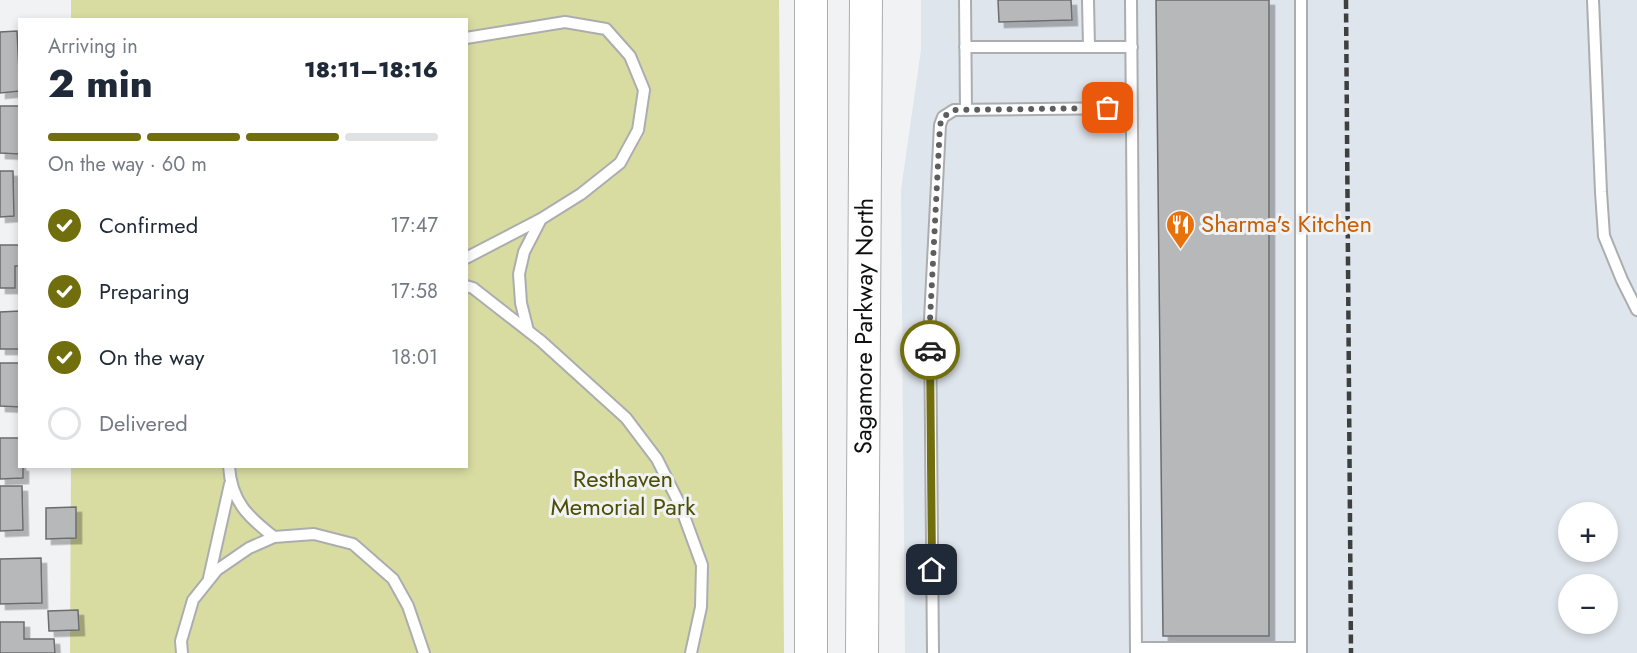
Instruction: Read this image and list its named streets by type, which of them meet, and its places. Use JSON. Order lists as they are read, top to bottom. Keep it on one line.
{"streets":{"main road":["Sagamore Parkway North"]},"parks":["Resthaven Memorial Park"],"places":{"restaurant":["Sharma's Kitchen"]},"page":{"heading":["2 min","Arriving in","18:11–18:16"],"bar":"On the way · 60 m","list":[["Confirmed","17:47"],["Preparing","17:58"],["On the way","18:01"],"Delivered"],"map_buttons":["+","−"]}}
